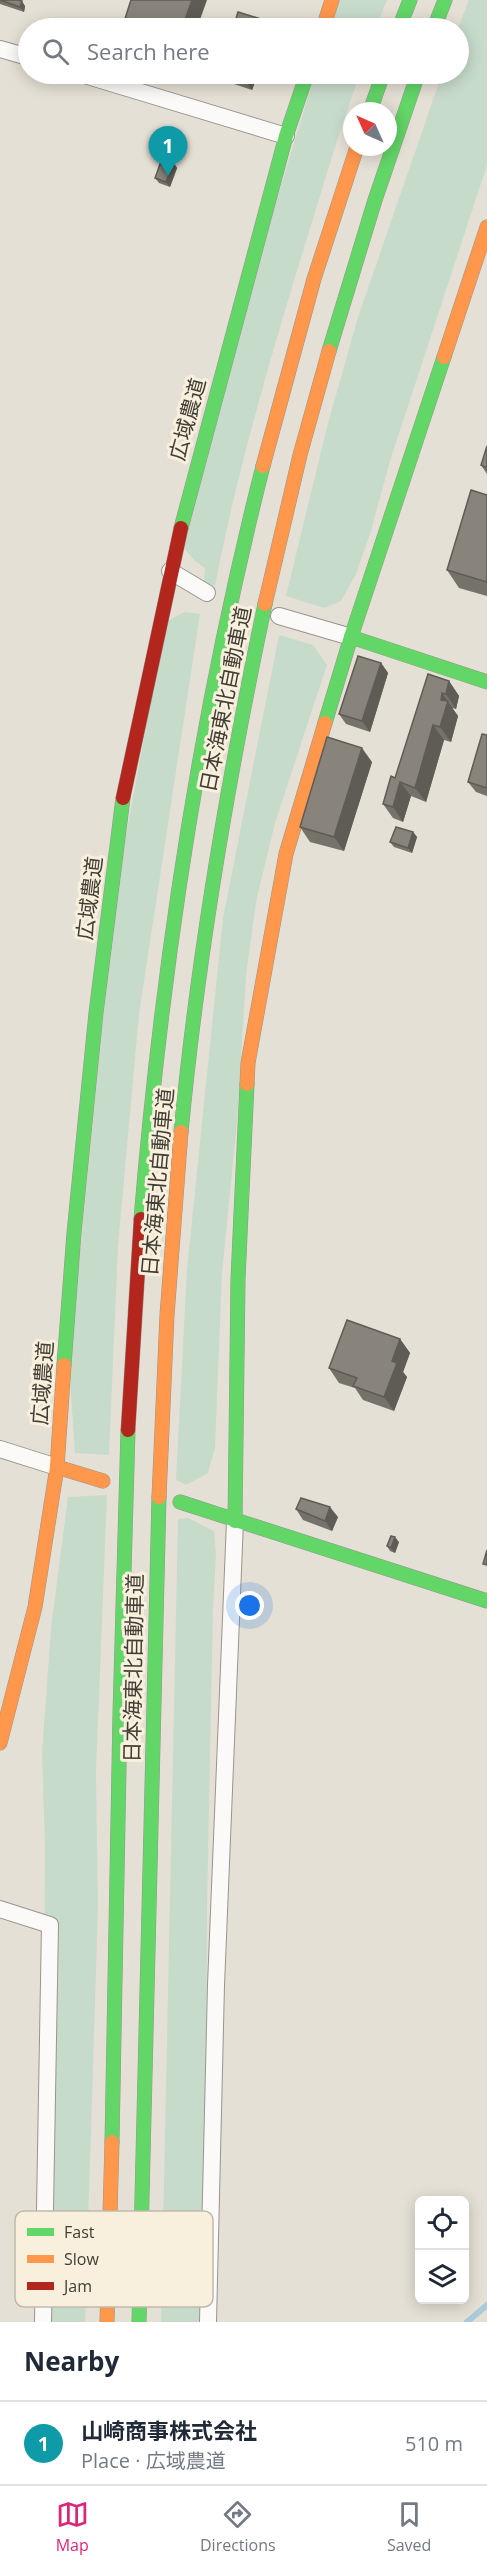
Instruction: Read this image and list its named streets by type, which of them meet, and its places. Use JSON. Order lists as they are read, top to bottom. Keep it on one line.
{"streets":{"main road":["広域農道","日本海東北自動車道"]},"legend":["Fast","Slow","Jam"],"north":"top left","page":{"search":"Search here","pins":"1","heading":"Nearby","list":[{"mark":"1","name":"山崎商事株式会社","note":"Place · 広域農道","value":"510 m"}],"nav":["Map","Directions","Saved"]}}
